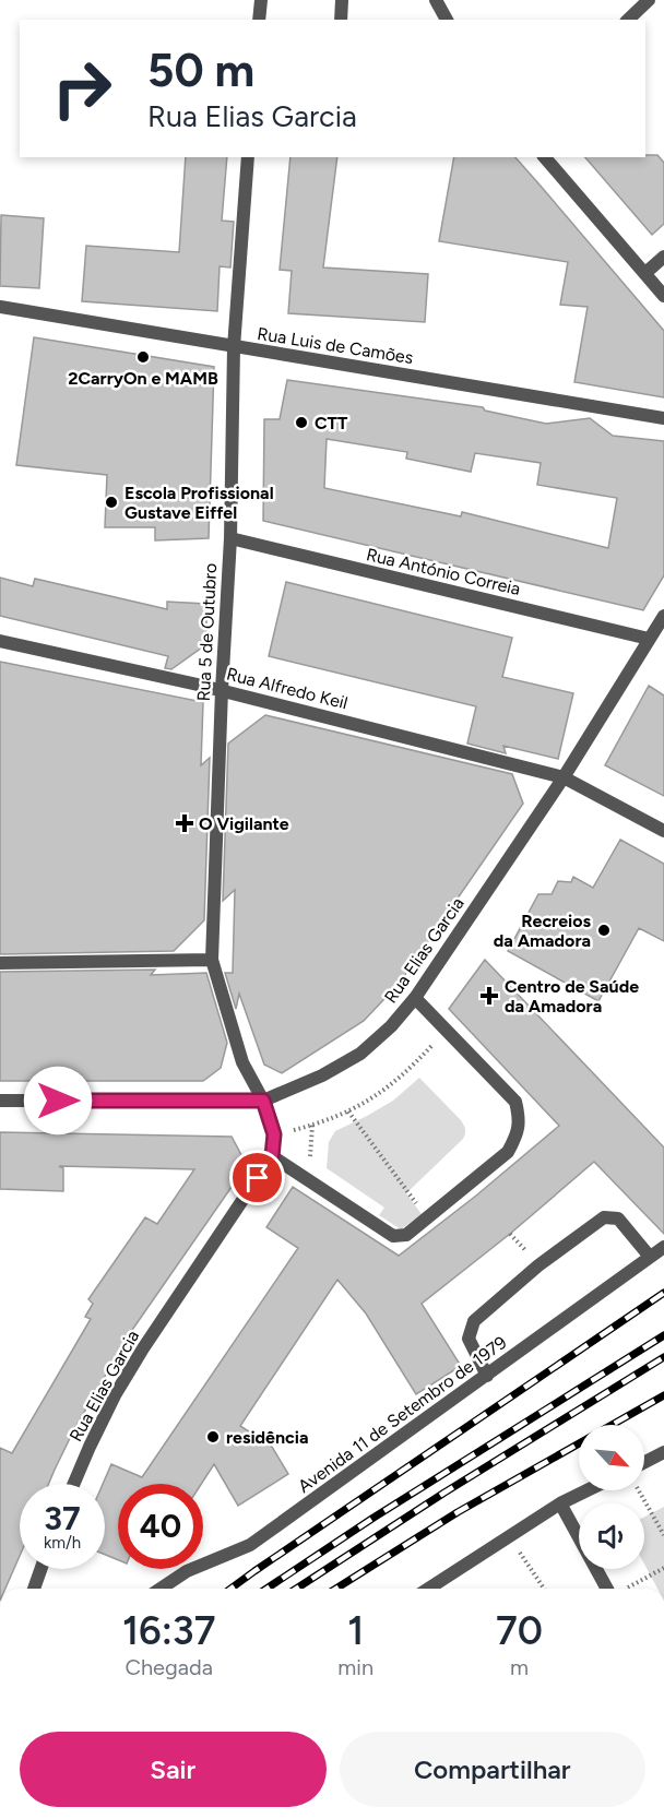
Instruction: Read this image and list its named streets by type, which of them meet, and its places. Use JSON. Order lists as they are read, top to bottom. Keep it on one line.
{"streets":{"street":["Rua Luis de Camões","Rua António Correia","Rua 5 de Outubro","Rua Alfredo Keil","Rua Elias Garcia","Avenida 11 de Setembro de 1979"]},"crossings":[["Rua Luis de Camões","Rua 5 de Outubro"],["Rua António Correia","Rua 5 de Outubro"],["Rua António Correia","Rua Elias Garcia"],["Rua 5 de Outubro","Rua Alfredo Keil"],["Rua 5 de Outubro","Rua Elias Garcia"],["Rua Alfredo Keil","Rua Elias Garcia"]],"places":{"other":["2CarryOn e MAMB","CTT","Escola Profissional Gustave Eiffel","Recreios da Amadora","residência"],"health":["O Vigilante","Centro de Saúde da Amadora"]},"north":"bottom right","page":{"turn":["50 m","Rua Elias Garcia"],"speed":"37 km/h","limit":"40","eta":["16:37","Chegada","1","min","70","m"],"buttons":["Sair","Compartilhar"]}}
